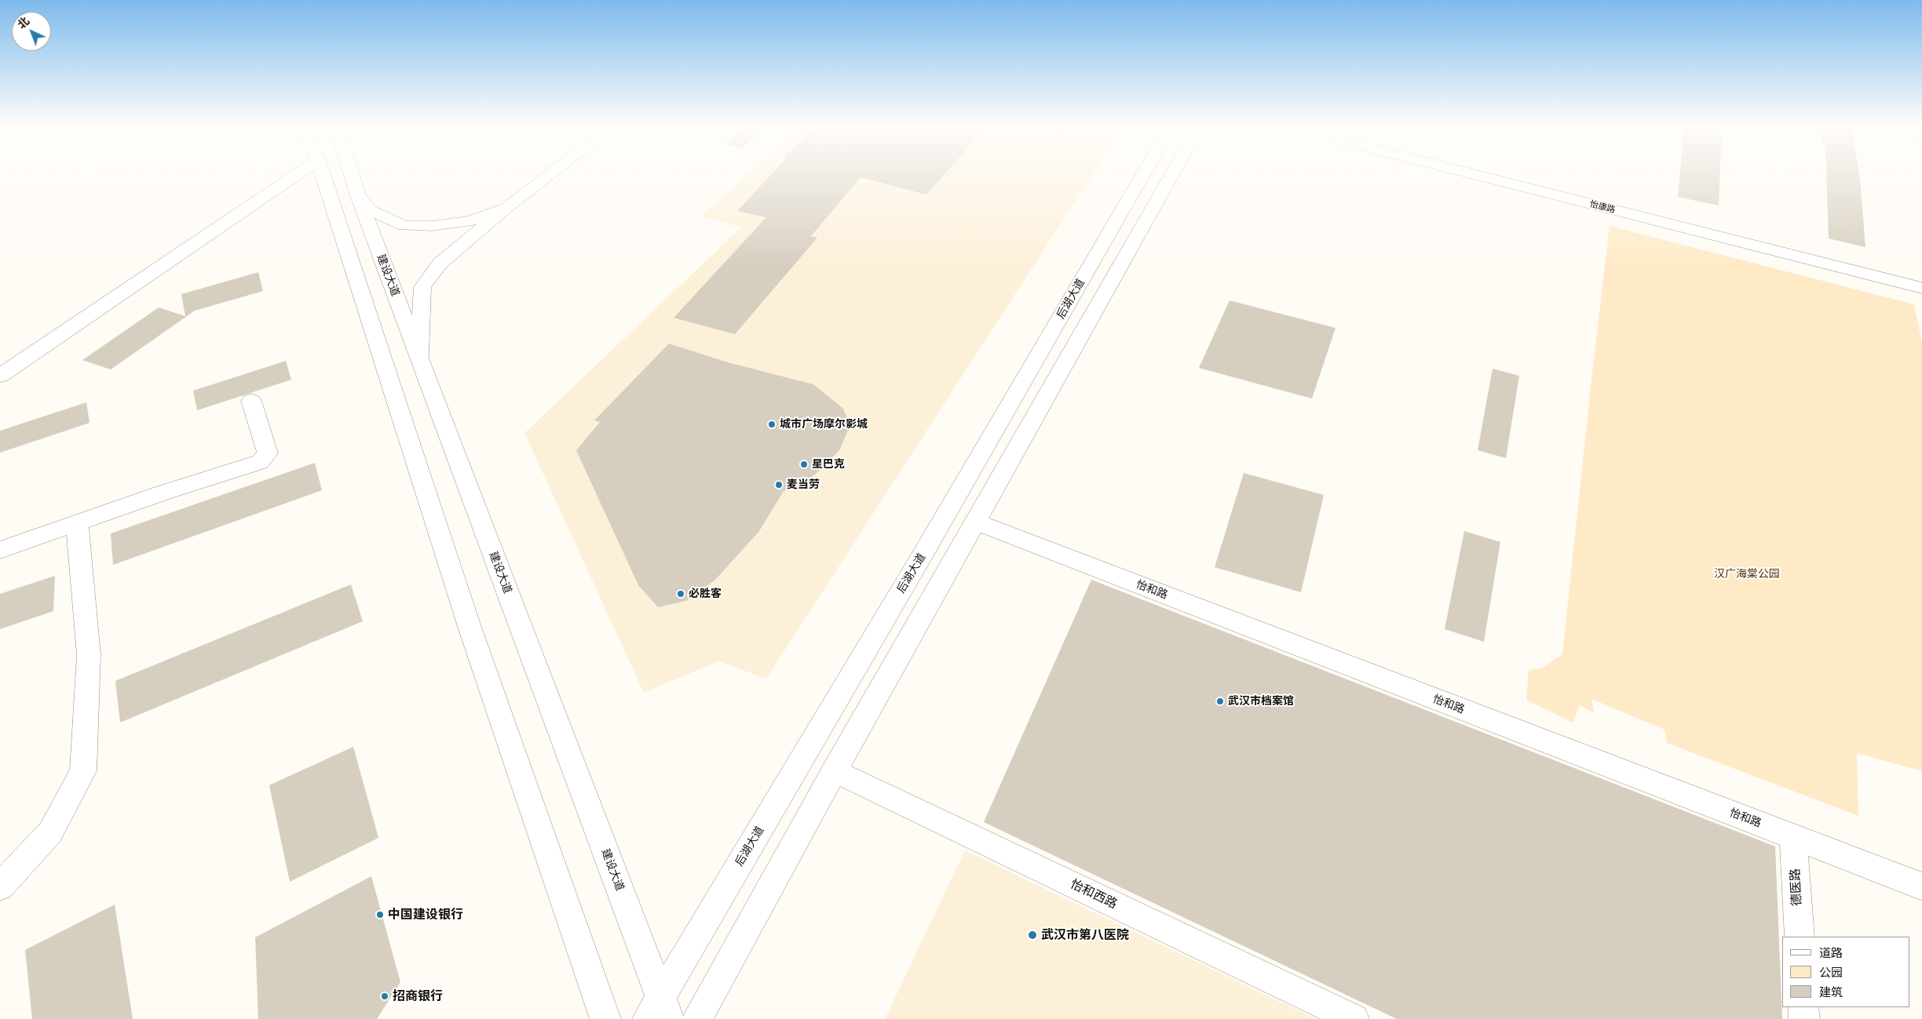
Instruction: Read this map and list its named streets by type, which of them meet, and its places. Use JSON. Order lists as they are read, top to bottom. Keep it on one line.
{"streets":{"main road":["怡康路","建设大道","后湖大道","怡和路","德医路","怡和西路"]},"crossings":[["建设大道","后湖大道"],["怡和路","德医路"]],"parks":["汉广海棠公园"],"places":["城市广场摩尔影城","星巴克","麦当劳","必胜客","武汉市档案馆","中国建设银行","武汉市第八医院","招商银行"],"legend":["道路","公园","建筑"],"north":"top left"}
